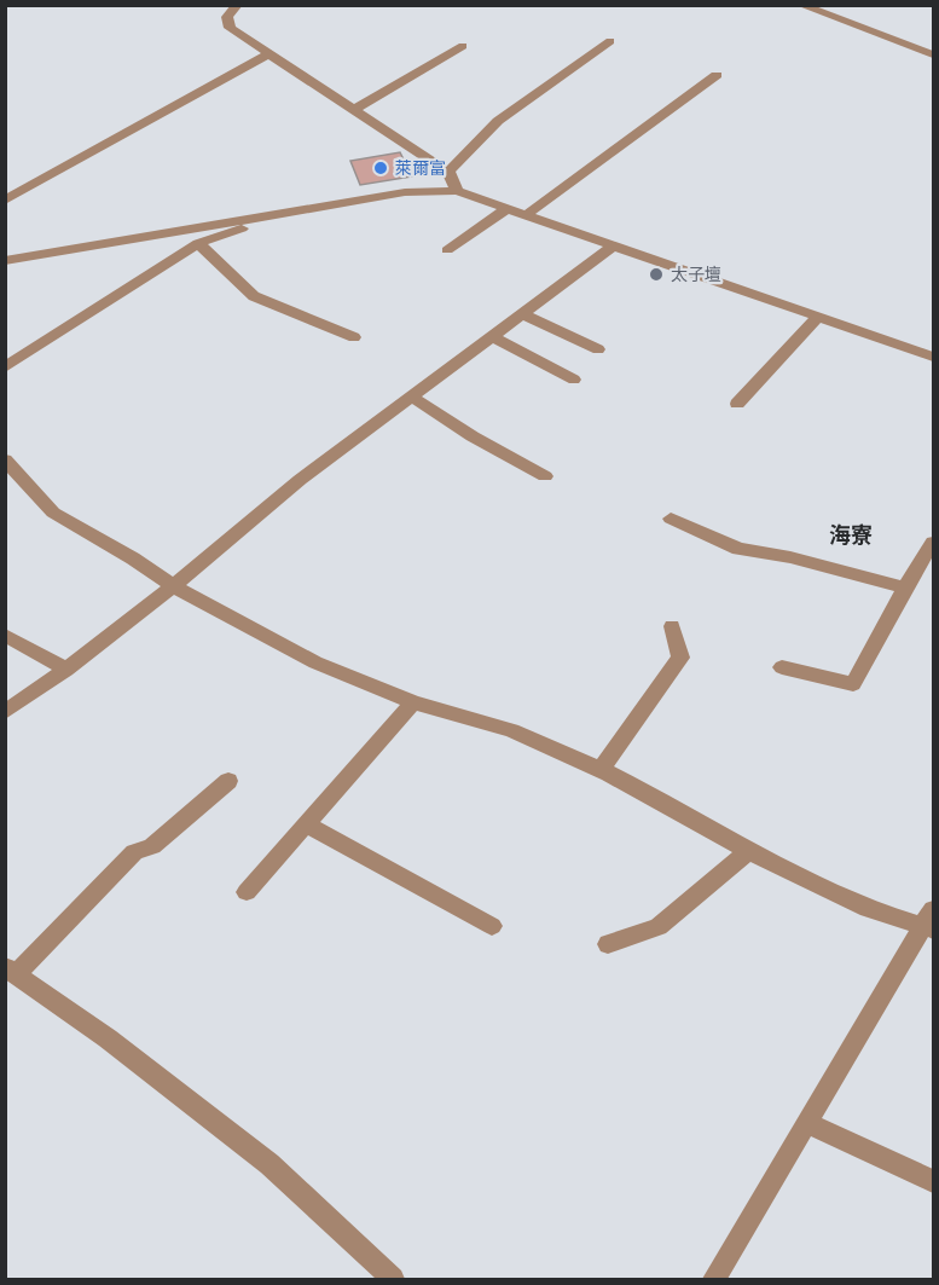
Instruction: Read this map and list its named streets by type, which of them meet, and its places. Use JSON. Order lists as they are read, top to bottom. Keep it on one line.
{"districts":["海寮"],"places":["萊爾富","太子壇"]}
